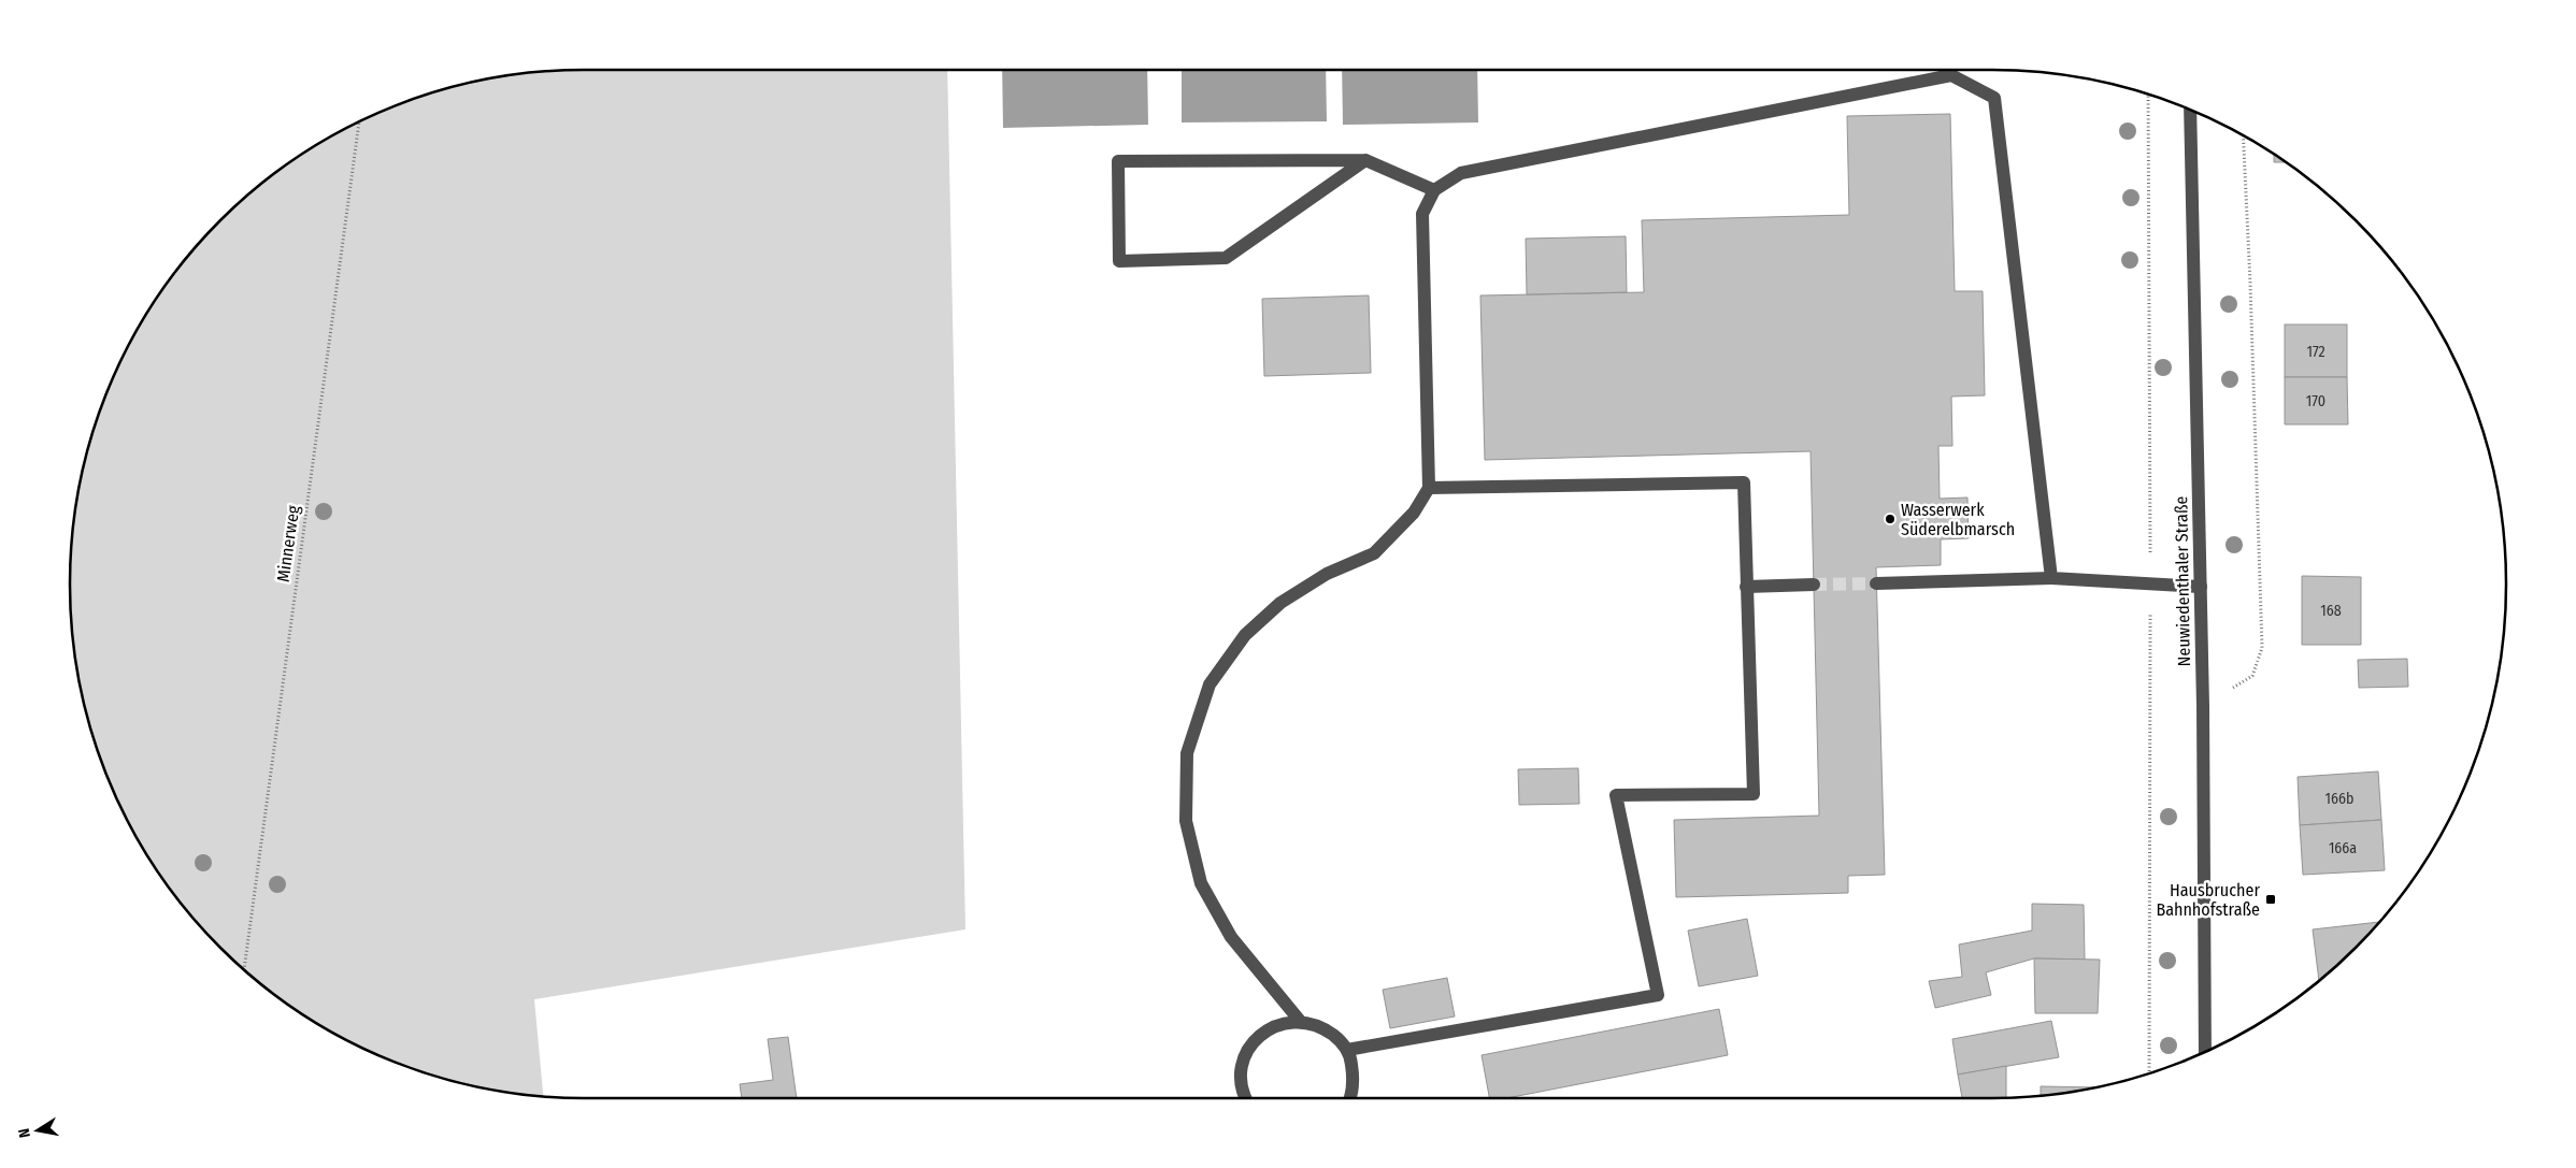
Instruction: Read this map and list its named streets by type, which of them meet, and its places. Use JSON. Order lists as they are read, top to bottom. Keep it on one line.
{"streets":{"street":["Neuwiedenthaler Straße"],"path":["Minnerweg"]},"places":{"other":["Wasserwerk Süderelbmarsch"],"transit":["Hausbrucher Bahnhofstraße"]},"house_numbers":["172","170","168","166b","166a"],"north":"left"}
